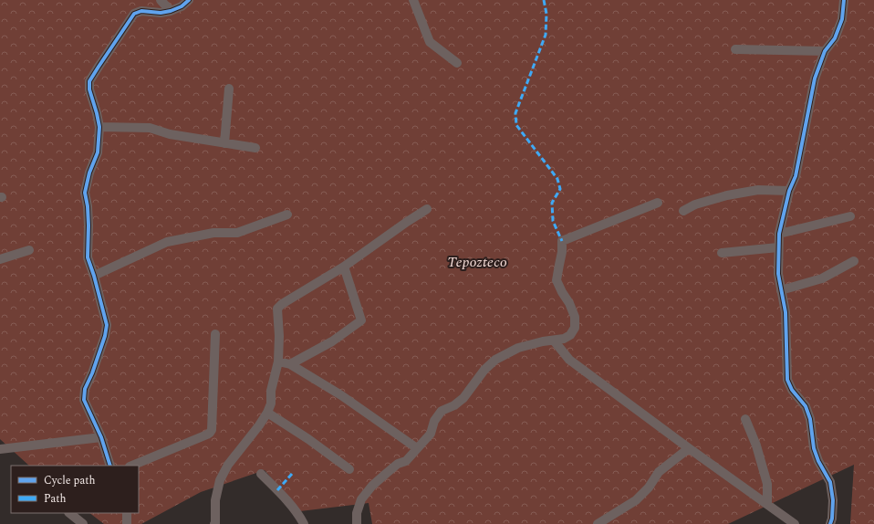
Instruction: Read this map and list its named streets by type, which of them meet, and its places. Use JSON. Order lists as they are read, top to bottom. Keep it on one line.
{"parks":["Tepozteco"],"legend":["Cycle path","Path"]}
